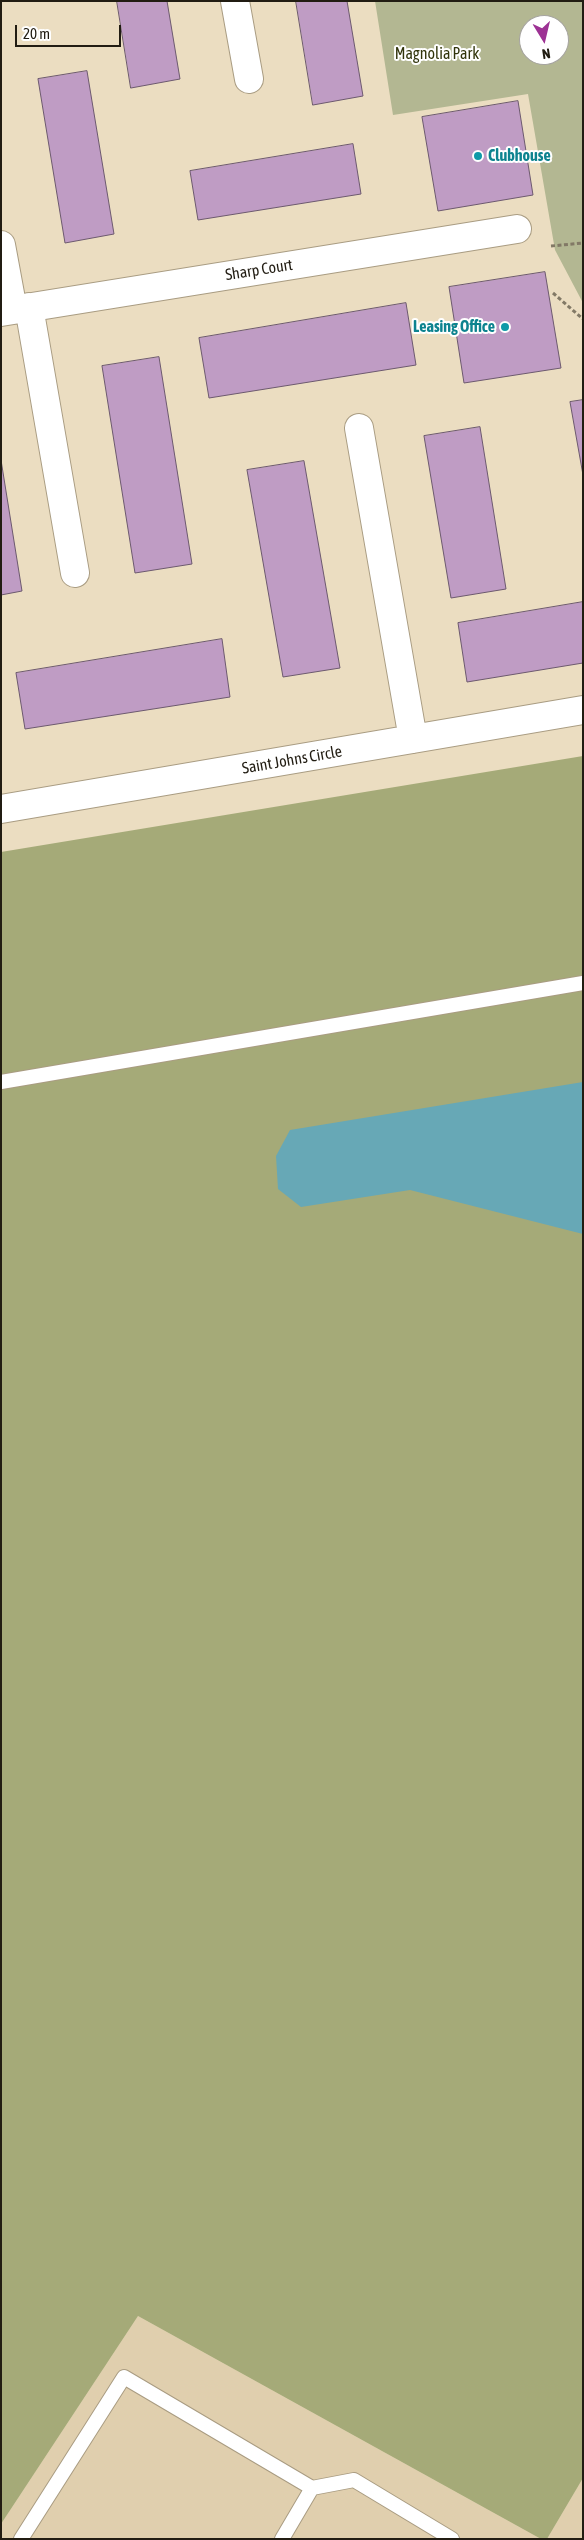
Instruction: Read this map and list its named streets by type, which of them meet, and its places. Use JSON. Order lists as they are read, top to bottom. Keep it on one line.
{"streets":{"street":["Sharp Court","Saint Johns Circle"]},"parks":["Magnolia Park"],"places":["Clubhouse","Leasing Office"],"scale_bar":"20 m","north":"bottom"}
